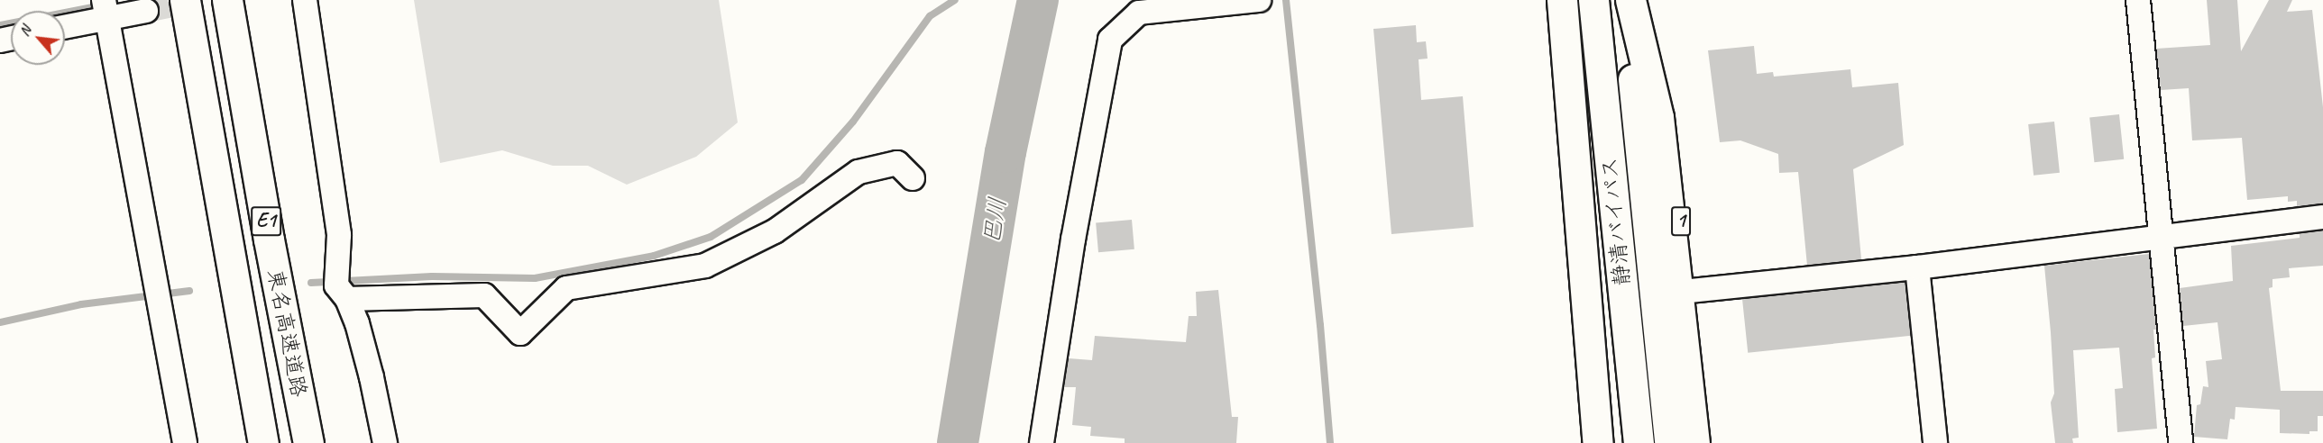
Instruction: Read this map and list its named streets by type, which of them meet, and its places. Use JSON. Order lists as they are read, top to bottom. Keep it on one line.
{"streets":{"highway":["E1","静清バイパス","1","東名高速道路"]},"water":["巴川"],"north":"top left"}
